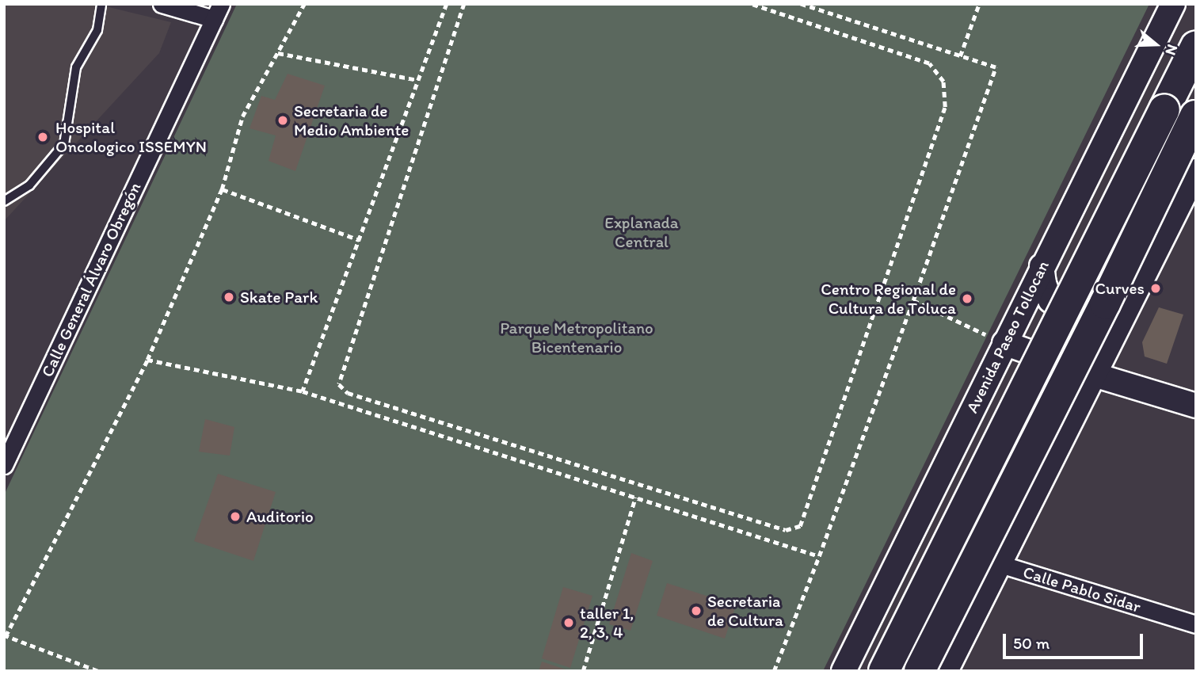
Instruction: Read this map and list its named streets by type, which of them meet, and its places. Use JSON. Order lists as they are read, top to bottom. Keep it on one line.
{"streets":{"main road":["Avenida Paseo Tollocan"],"street":["Calle General Álvaro Obregón","Calle Pablo Sidar"]},"parks":["Explanada Central","Parque Metropolitano Bicentenario"],"places":["Secretaria de Medio Ambiente","Hospital Oncologico ISSEMYN","Curves","Skate Park","Centro Regional de Cultura de Toluca","Auditorio","Secretaria de Cultura","taller 1, 2, 3, 4"],"scale_bar":"50 m","north":"right"}
